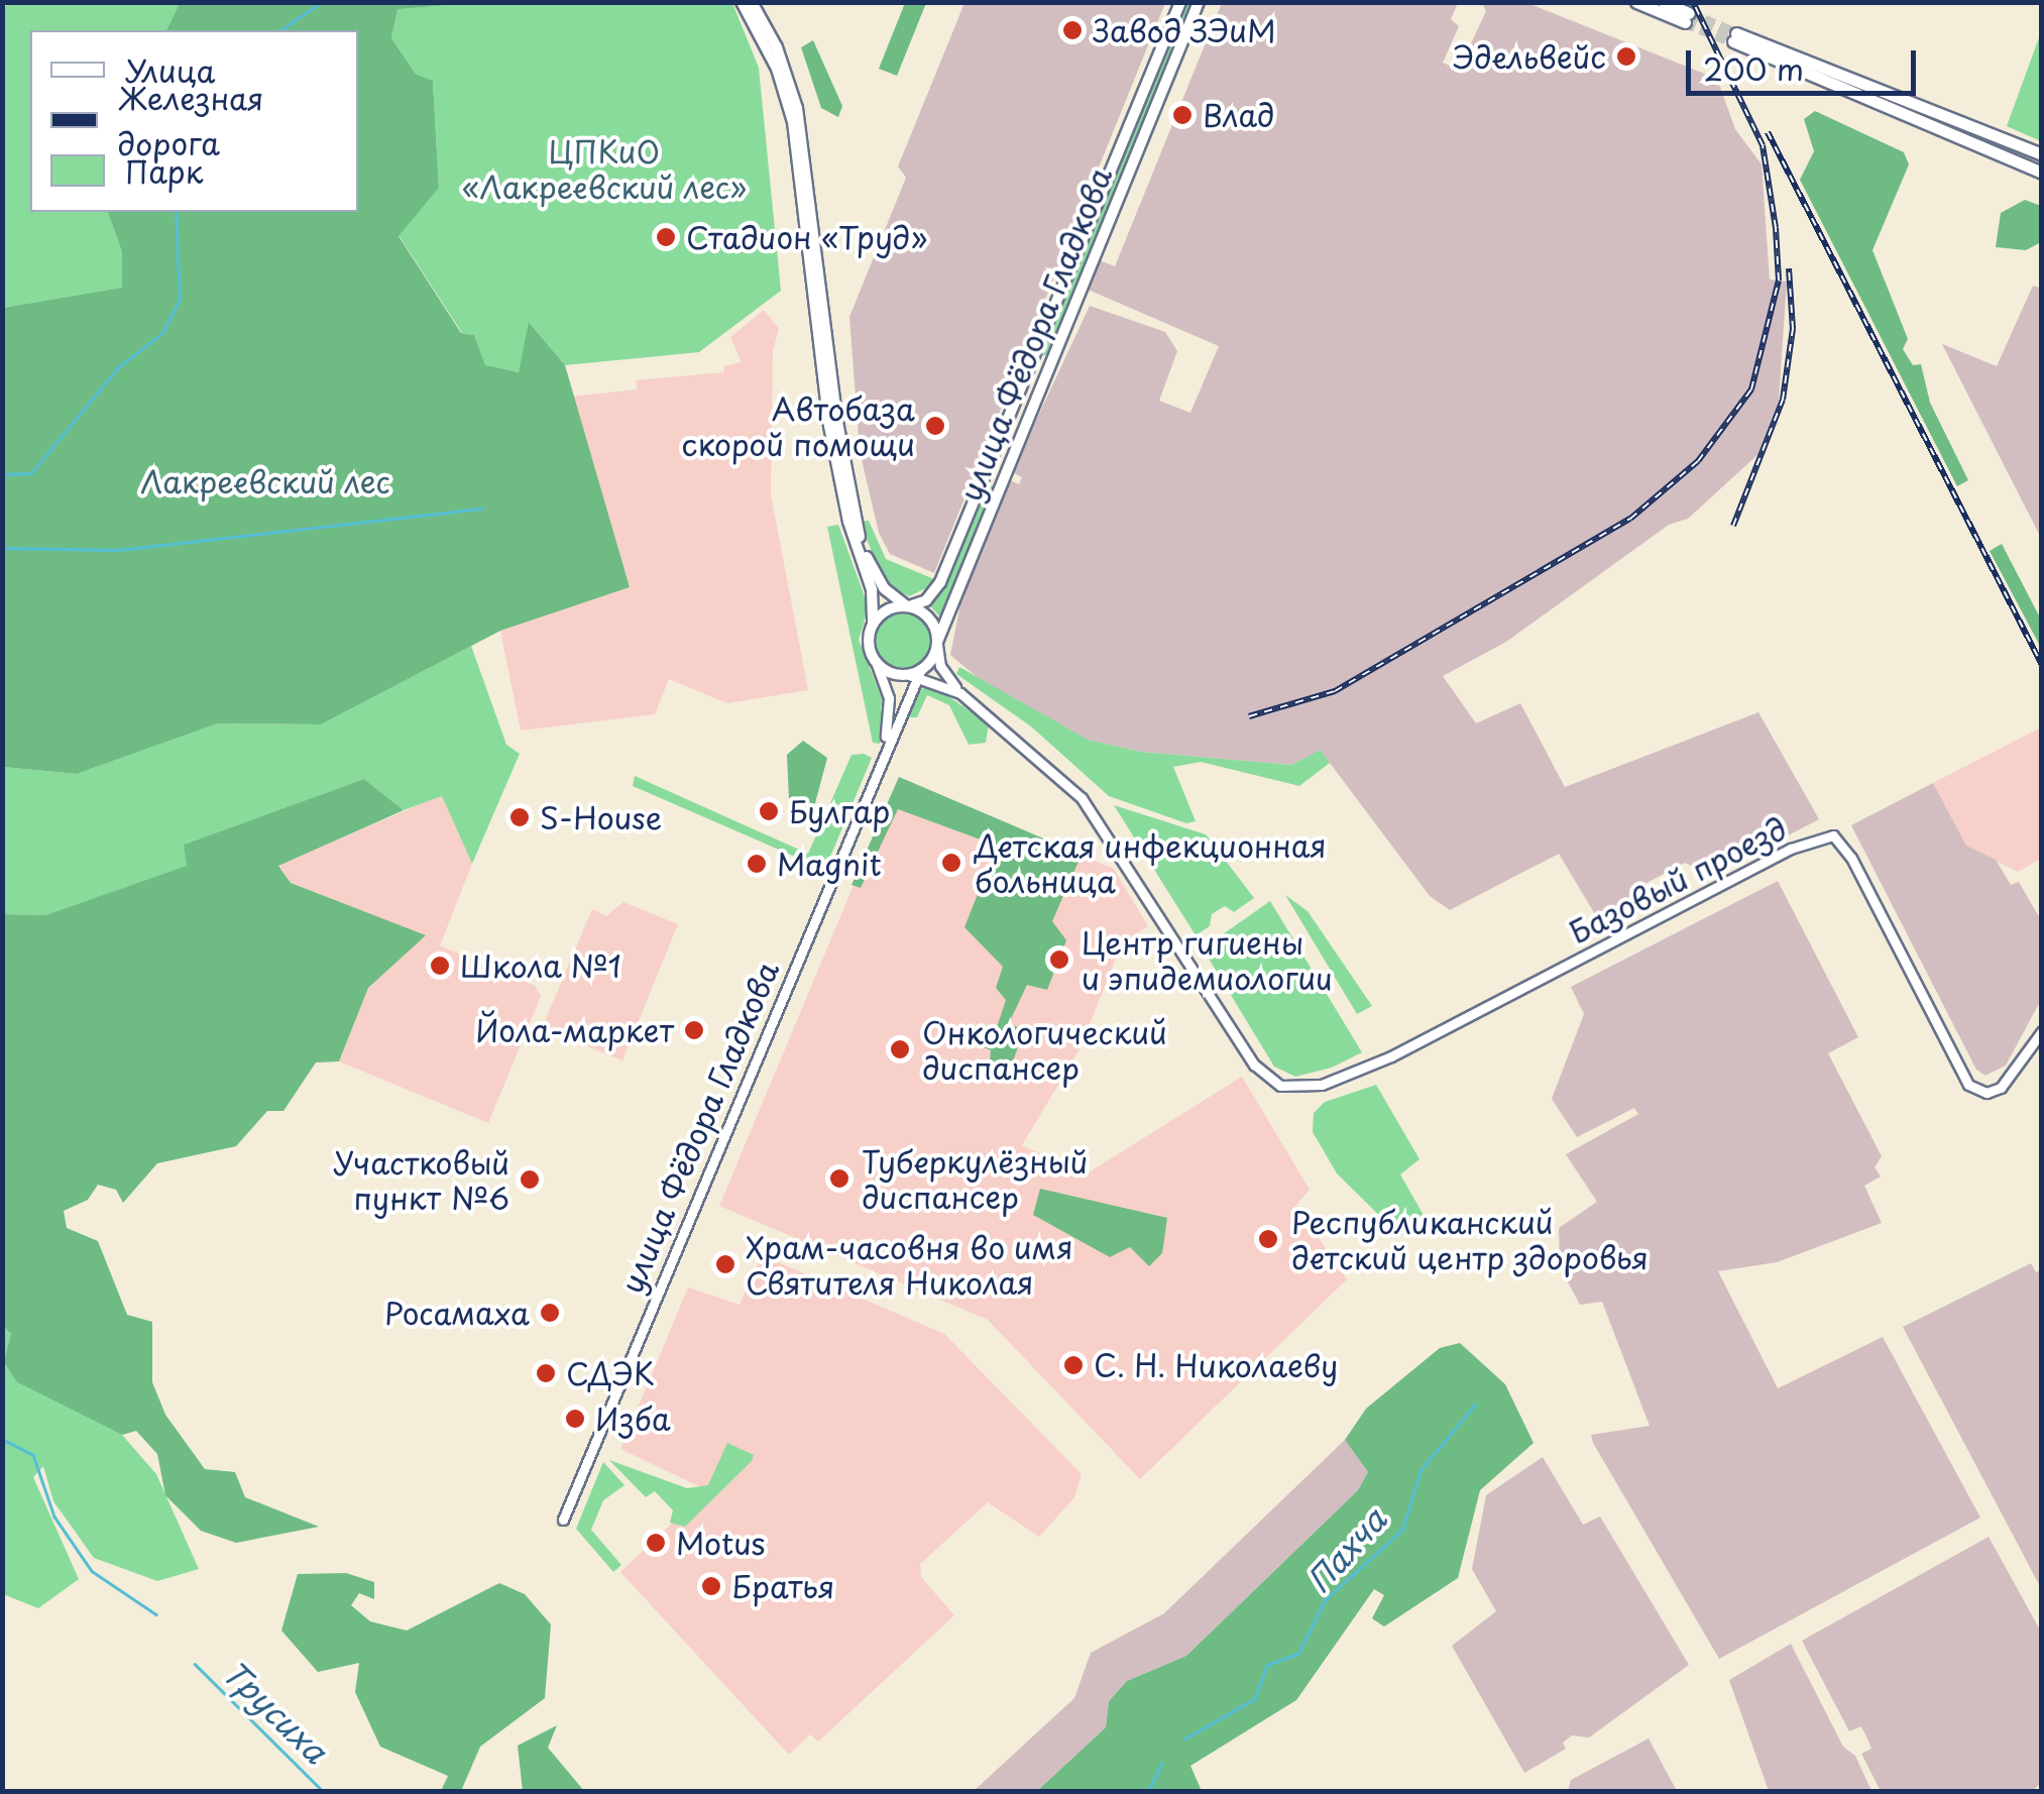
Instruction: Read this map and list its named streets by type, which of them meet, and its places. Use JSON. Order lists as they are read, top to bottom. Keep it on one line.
{"streets":{"main road":["улица Фёдора Гладкова"],"street":["Базовый проезд"]},"water":["Пахча","Трусиха"],"parks":["ЦПКиО «Лакреевский лес»","Лакреевский лес"],"places":["Завод ЗЭиМ","Эдельвейс","Влад","Стадион «Труд»","Автобаза скорой помощи","Булгар","S-House","Детская инфекционная больница","Magnit","Центр гигиены и эпидемиологии","Школа №1","Йола-маркет","Онкологический диспансер","Туберкулёзный диспансер","Участковый пункт №6","Республиканский детский центр здоровья","Храм-часовня во имя Святителя Николая","Росамаха","С. Н. Николаеву","СДЭК","Изба","Motus","Братья"],"legend":["Улица","Железная дорога","Парк"],"scale_bar":"200 m"}
